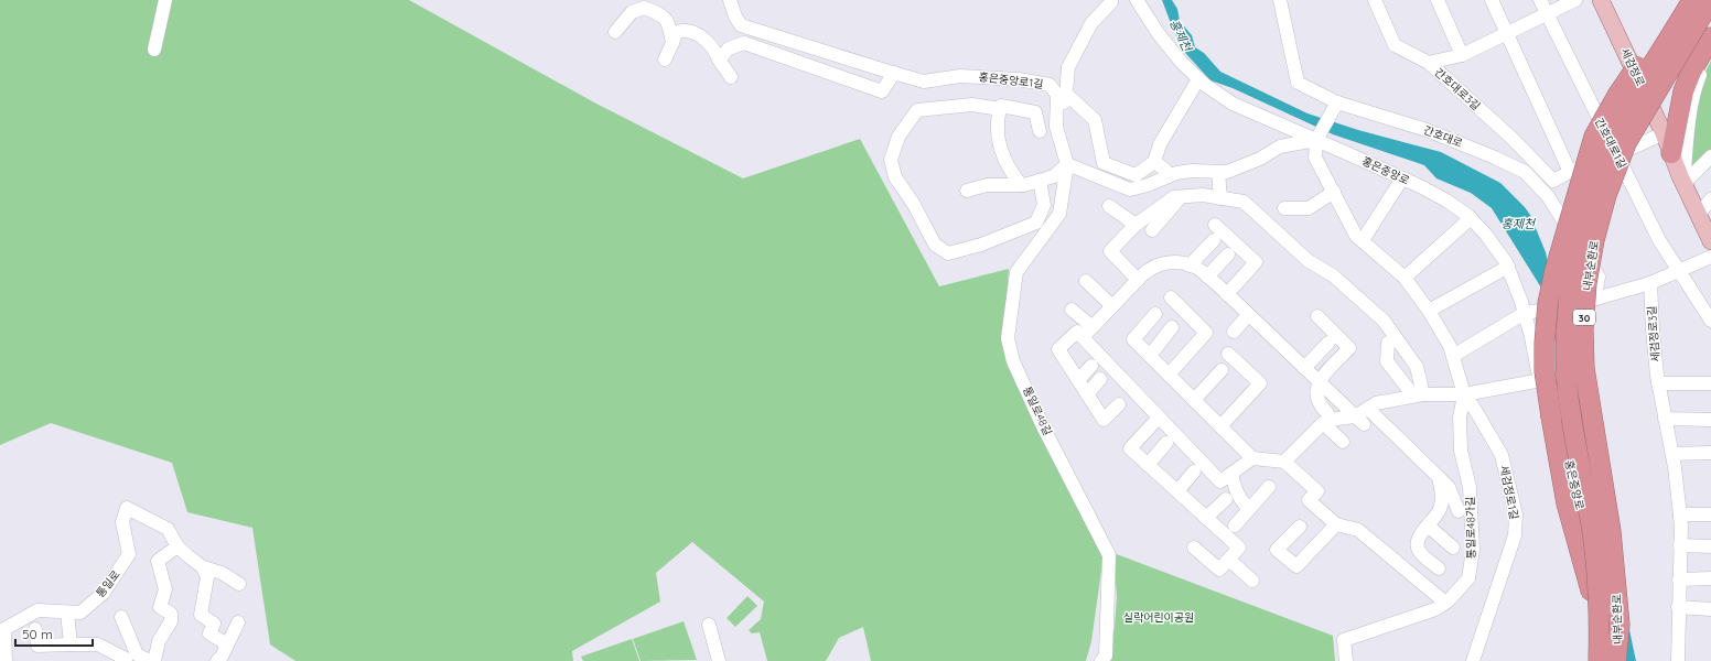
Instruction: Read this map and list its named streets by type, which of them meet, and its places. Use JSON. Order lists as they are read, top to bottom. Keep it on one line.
{"streets":{"highway":["내부순환로","30"],"main road":["세검정로"],"street":["홍은중앙로1길","간호대로3길","간호대로","간호대로1길","홍은중앙로","세검정로3길","통일로48길","세검정로1길","통일로48가길","통일로"]},"crossings":[["홍은중앙로1길","통일로48길"],["홍은중앙로","세검정로1길"],["세검정로1길","통일로48가길"]],"water":["홍제천"],"parks":["실락어린이공원"],"scale_bar":"50 m"}
